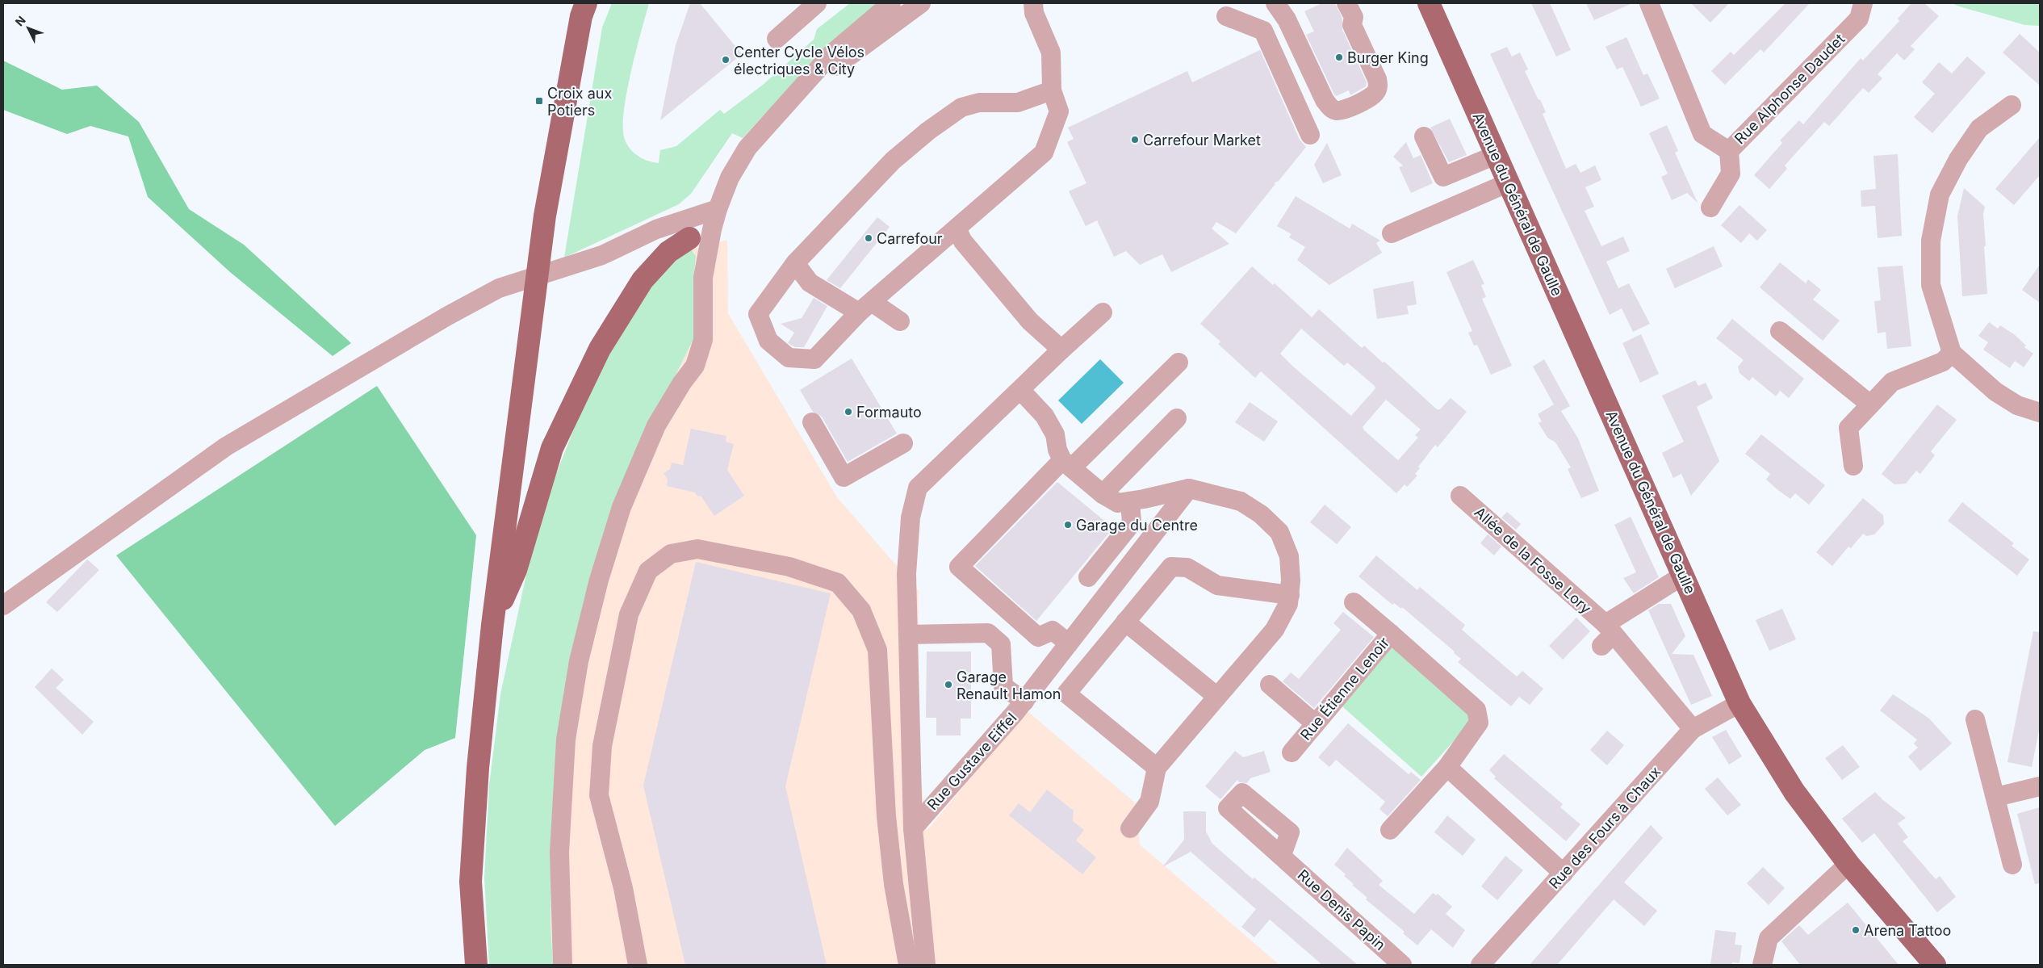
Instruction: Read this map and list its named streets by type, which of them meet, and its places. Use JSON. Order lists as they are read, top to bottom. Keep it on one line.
{"streets":{"main road":["Avenue du Général de Gaulle"],"street":["Rue Alphonse Daudet","Allée de la Fosse Lory","Rue Étienne Lenoir","Rue Gustave Eiffel","Rue des Fours à Chaux","Rue Denis Papin"]},"crossings":[["Avenue du Général de Gaulle","Rue des Fours à Chaux"],["Allée de la Fosse Lory","Rue des Fours à Chaux"]],"places":{"other":["Burger King","Center Cycle Vélos électriques & City","Carrefour Market","Carrefour","Formauto","Garage du Centre","Garage Renault Hamon","Arena Tattoo"],"transit":["Croix aux Potiers"]},"north":"top left"}
